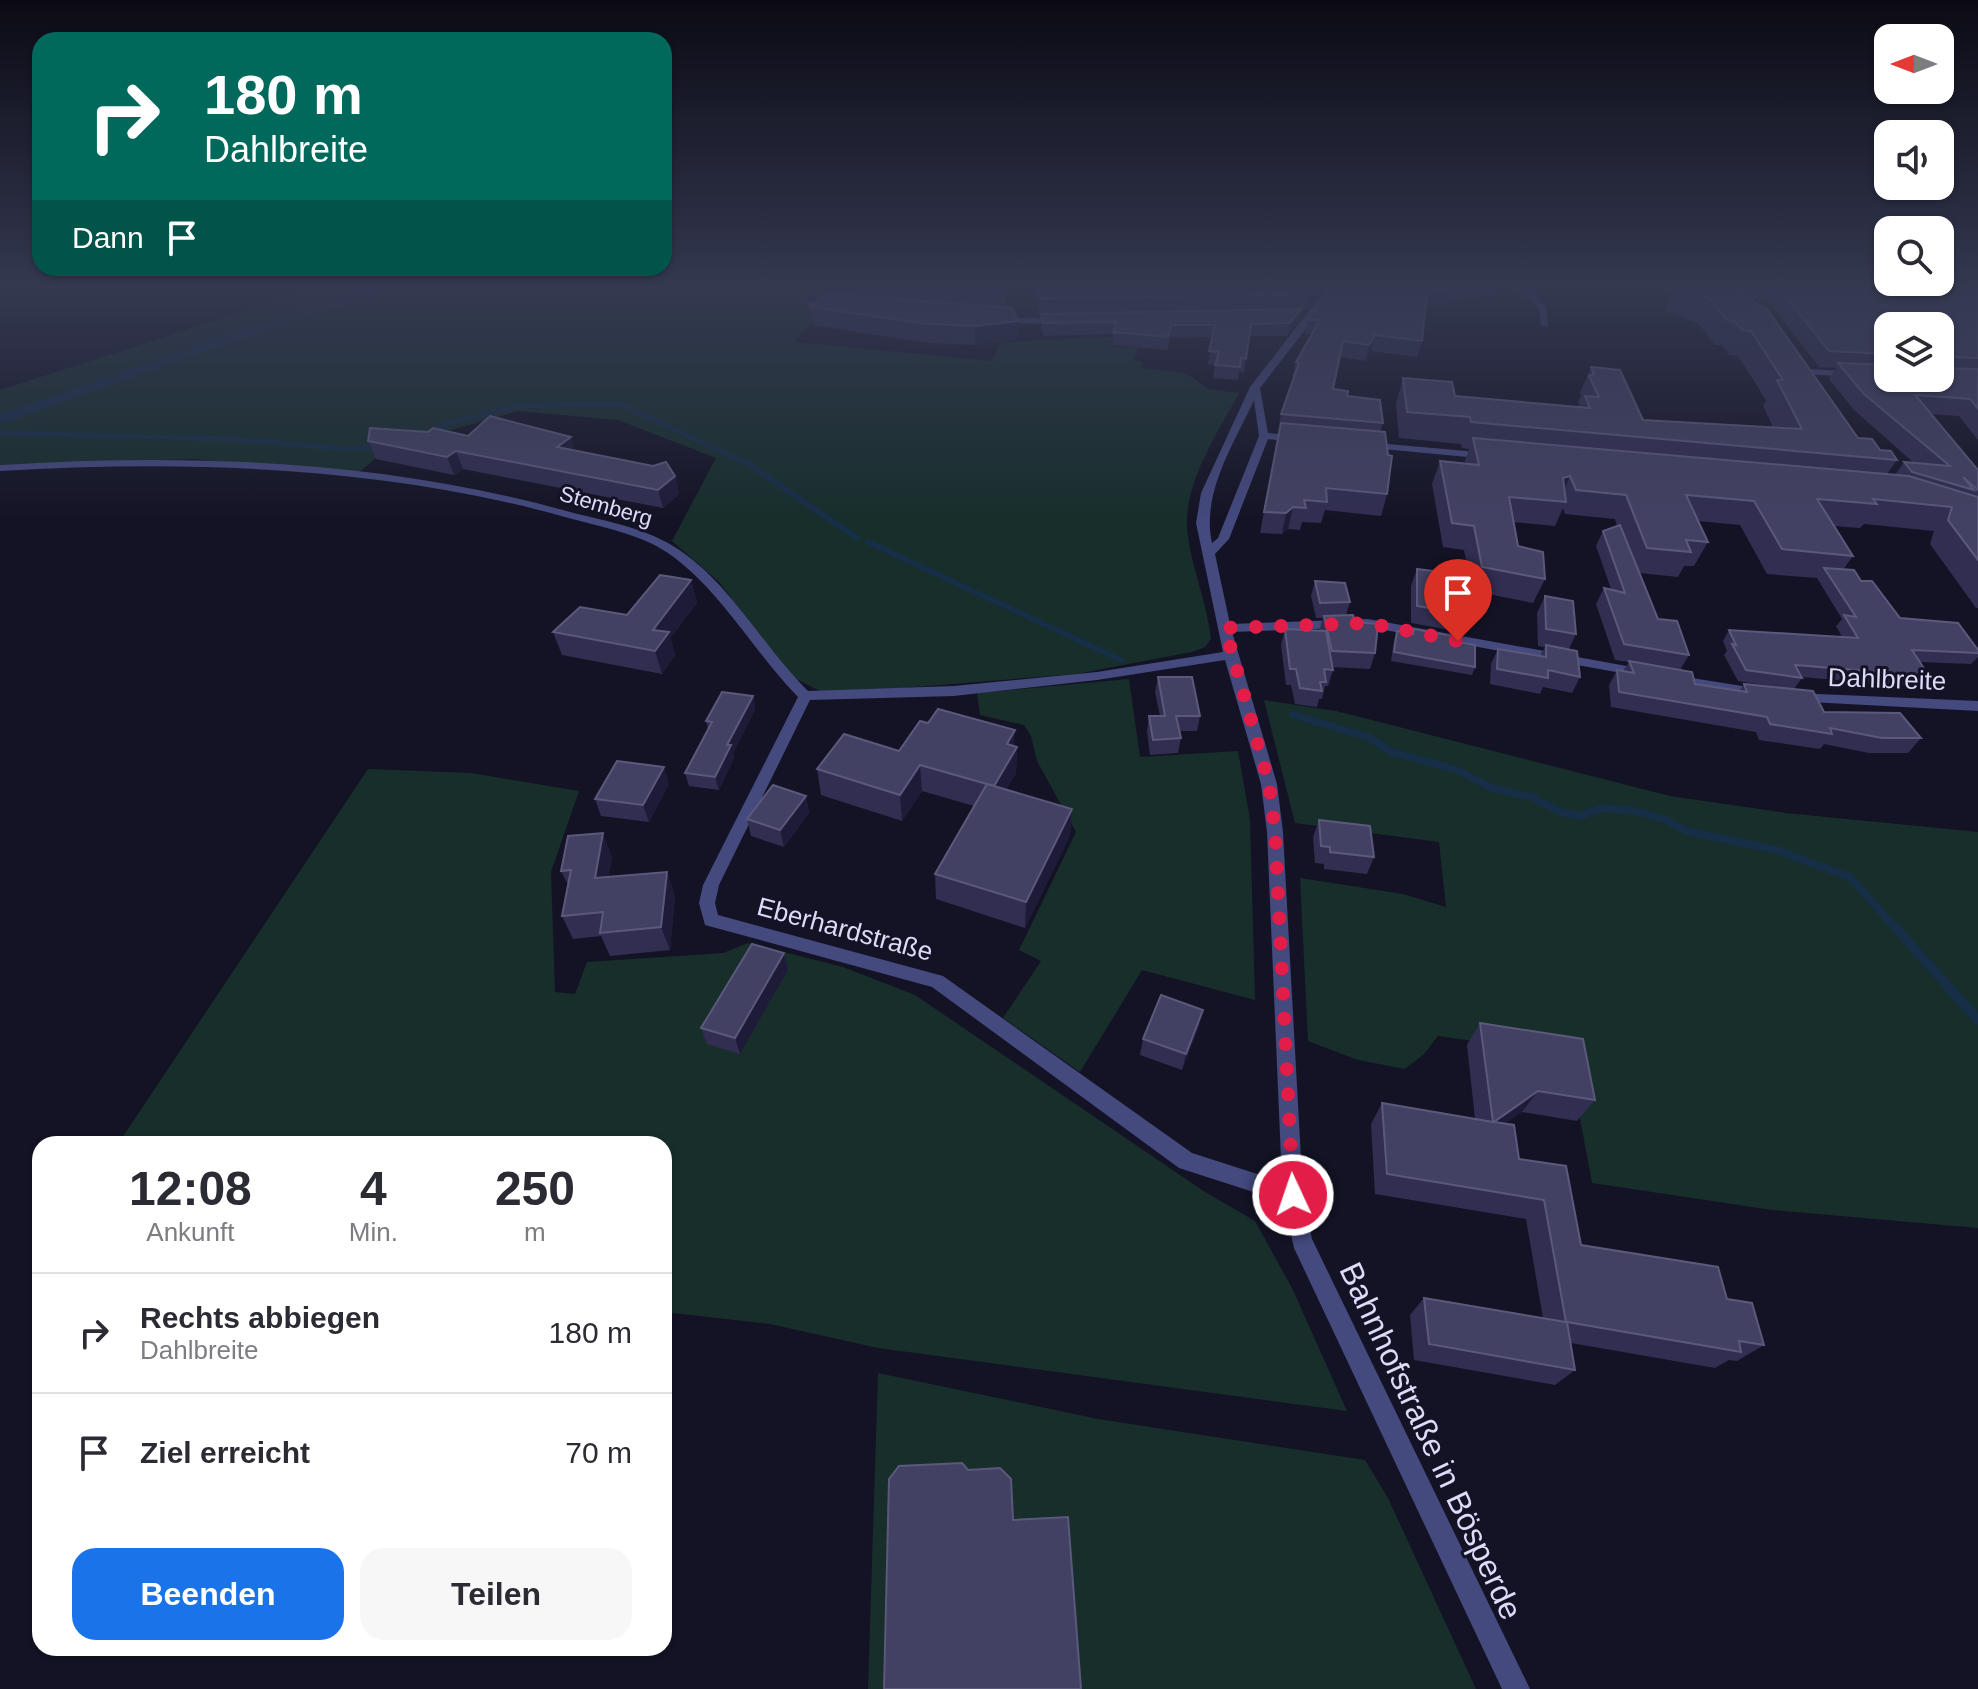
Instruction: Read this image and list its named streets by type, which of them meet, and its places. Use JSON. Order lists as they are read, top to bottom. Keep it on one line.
{"streets":{"street":["Stemberg","Dahlbreite","Eberhardstraße","Bahnhofstraße in Bösperde"]},"crossings":[["Stemberg","Eberhardstraße"],["Dahlbreite","Bahnhofstraße in Bösperde"],["Eberhardstraße","Bahnhofstraße in Bösperde"]],"north":"left","page":{"turn":["180 m","Dahlbreite"],"then":"Dann","eta":["12:08","Ankunft","4","Min.","250","m"],"list":[{"name":"Rechts abbiegen","note":"Dahlbreite","value":"180 m"},{"name":"Ziel erreicht","value":"70 m"}],"buttons":["Beenden","Teilen"]}}
